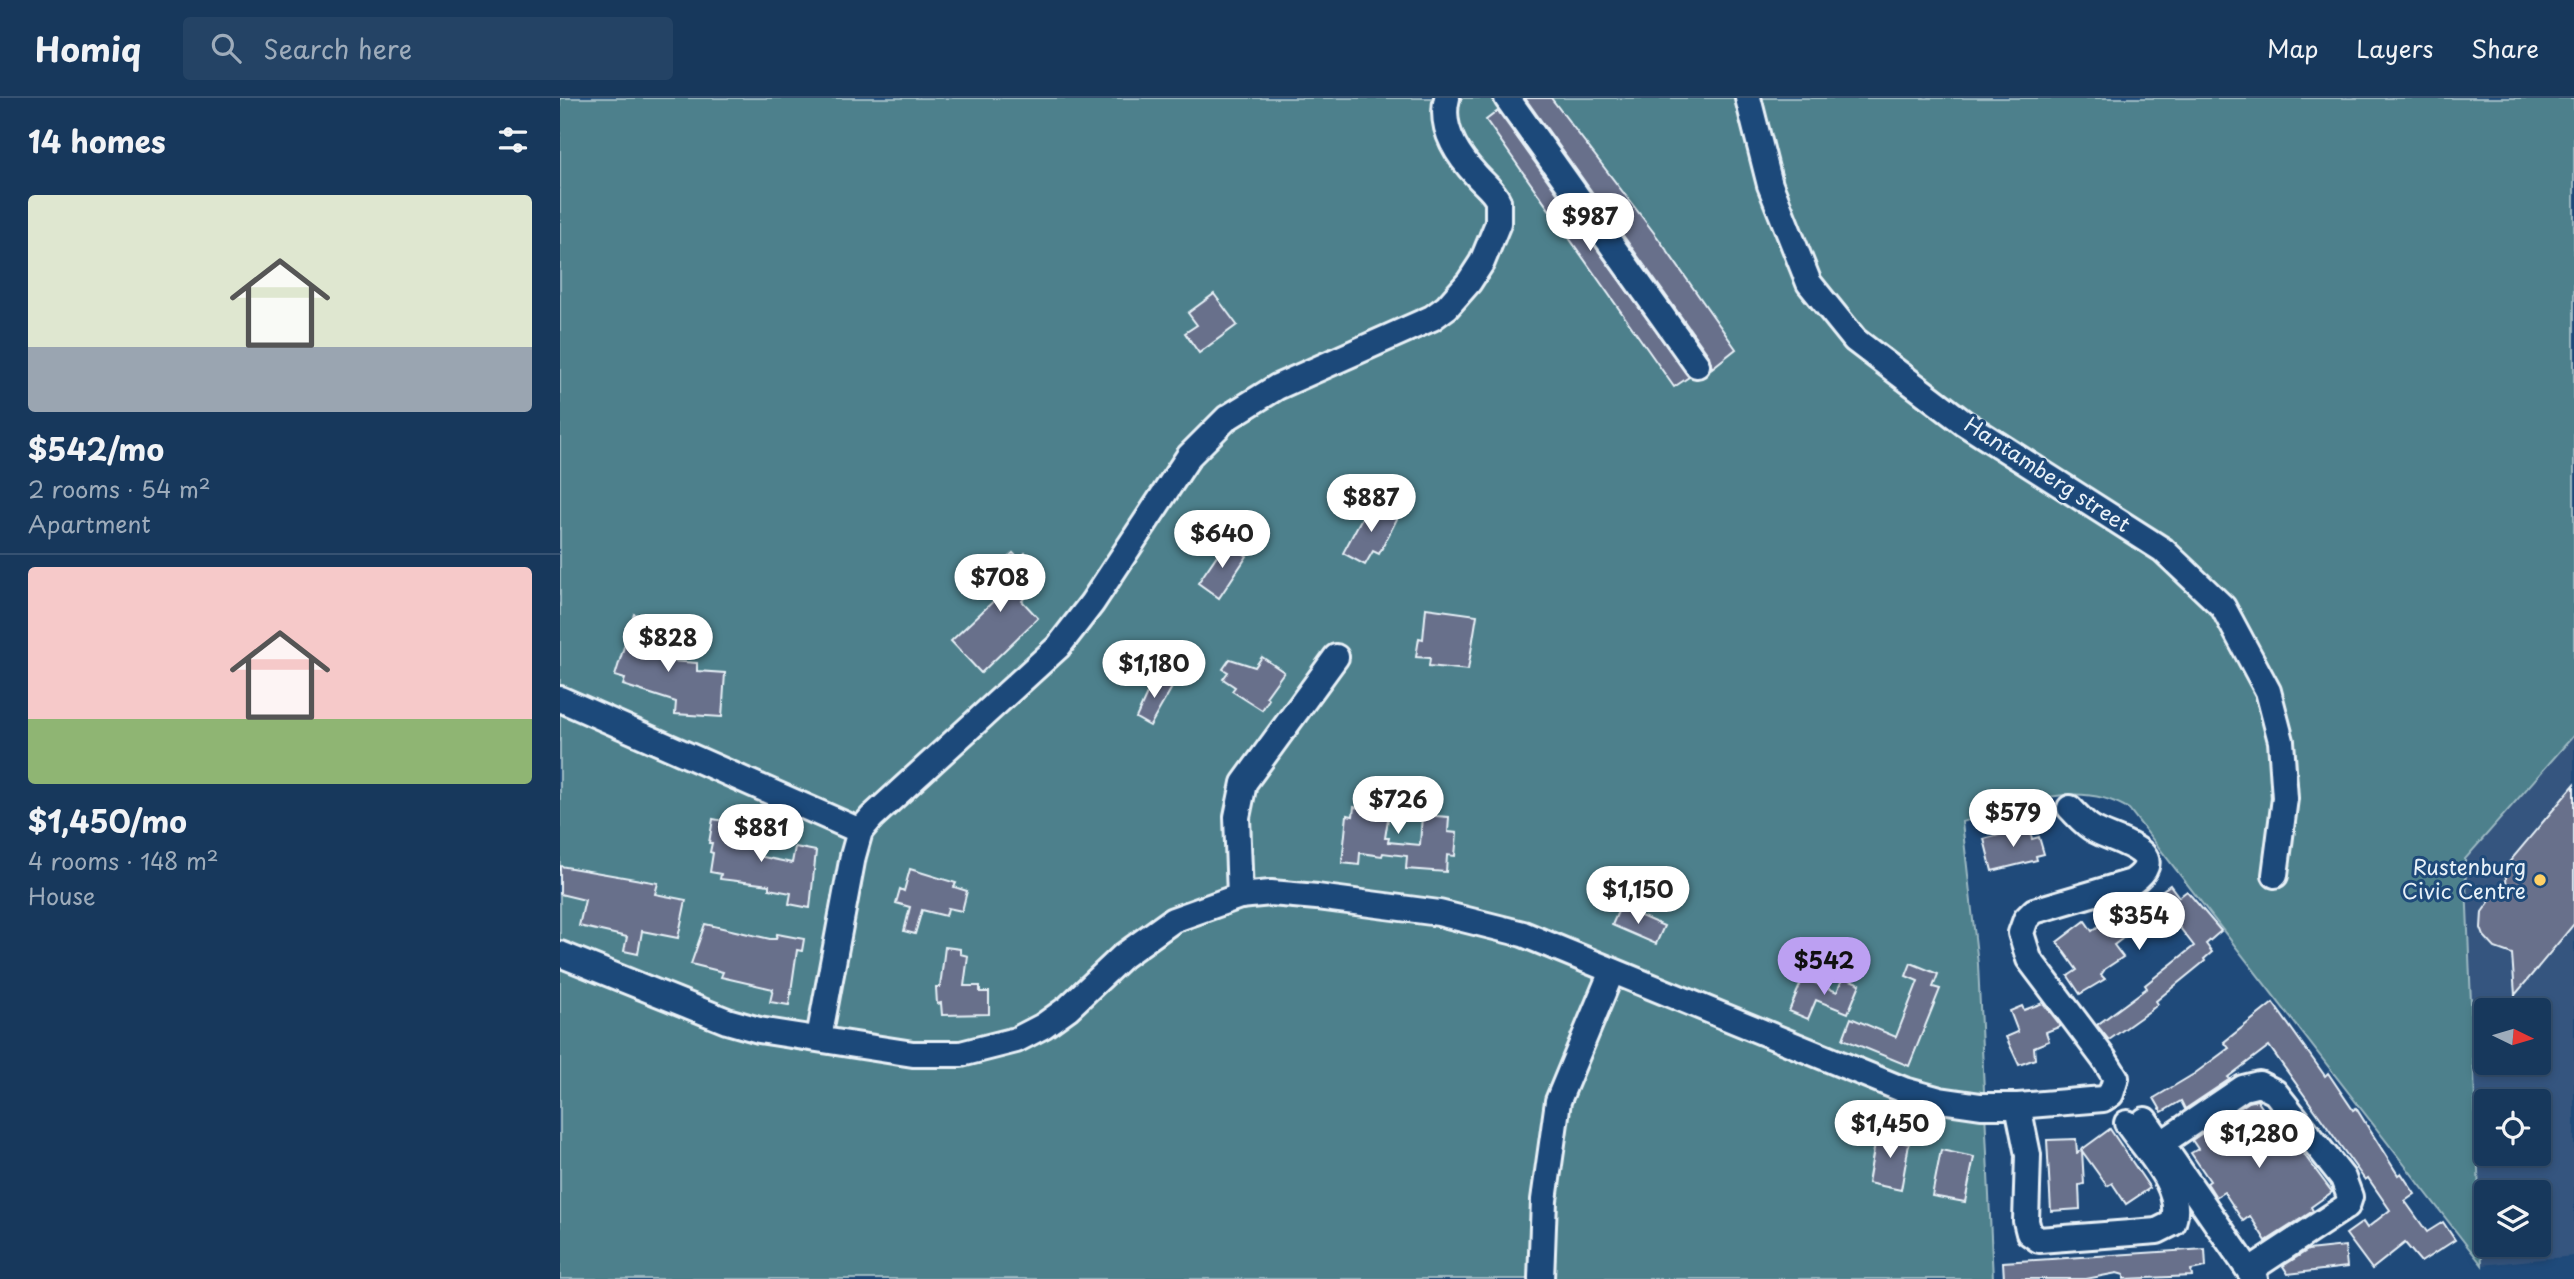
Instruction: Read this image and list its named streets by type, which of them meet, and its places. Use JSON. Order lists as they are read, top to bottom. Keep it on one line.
{"streets":{"street":["Hantamberg street"]},"places":["Rustenburg Civic Centre"],"north":"right","page":{"header":"Homiq","search":"Search here","nav":["Map","Layers","Share"],"heading":"14 homes","list":[{"name":"$542/mo","note":"2 rooms · 54 m² · Apartment"},{"name":"$1,450/mo","note":"4 rooms · 148 m² · House"}],"price":["$987","$887","$640","$708","$828","$1,180","$726","$579","$881","$1,150","$354","$542","$1,450","$1,280"]}}
